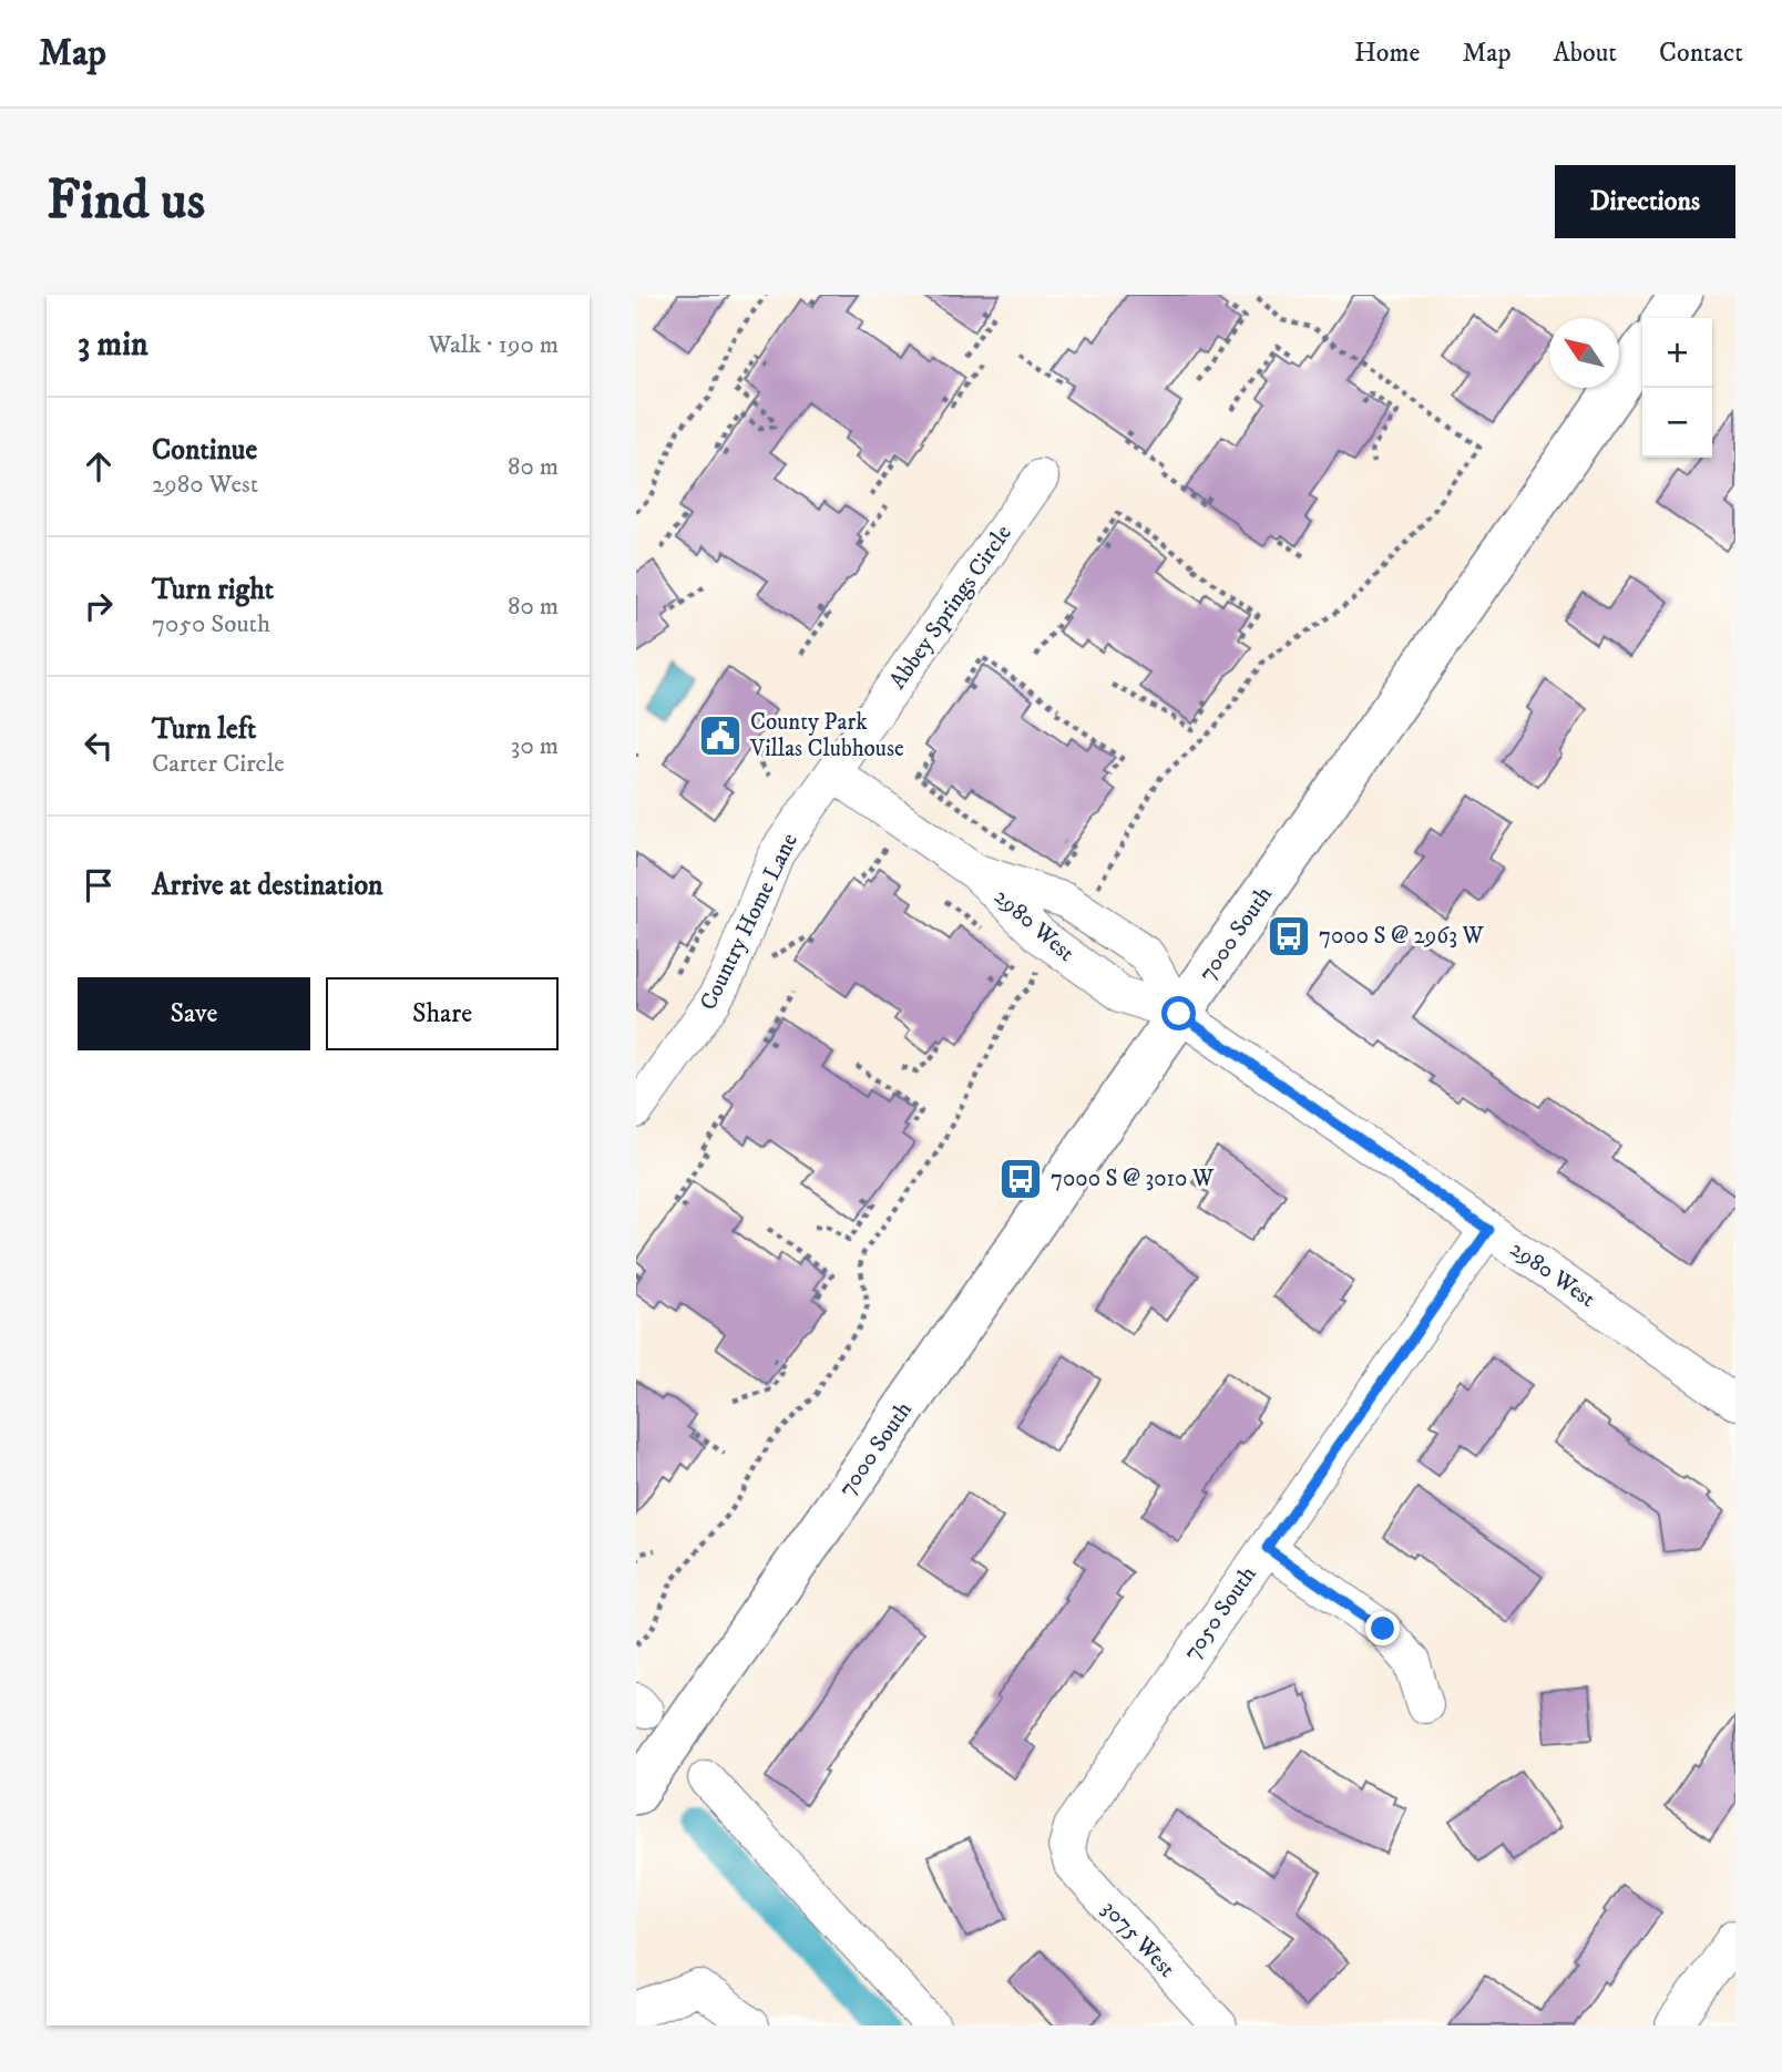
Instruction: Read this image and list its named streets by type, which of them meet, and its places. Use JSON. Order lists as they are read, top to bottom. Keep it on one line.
{"streets":{"main road":["7000 South"],"street":["Abbey Springs Circle","Country Home Lane","2980 West","7050 South","3075 West"]},"crossings":[["Abbey Springs Circle","Country Home Lane"],["Abbey Springs Circle","2980 West"],["Country Home Lane","2980 West"],["2980 West","7000 South"],["2980 West","7050 South"],["7050 South","3075 West"]],"places":{"public building":["County Park Villas Clubhouse"],"bus stop":["7000 S @ 2963 W","7000 S @ 3010 W"]},"north":"top left","page":{"header":"Map","nav":["Home","Map","About","Contact"],"buttons":["Directions",["Save","Share"]],"title":"Find us","heading":["3 min","Walk · 190 m"],"map_buttons":["+","−"],"list":[["Continue","2980 West","80 m"],["Turn right","7050 South","80 m"],["Turn left","Carter Circle","30 m"],"Arrive at destination"]}}
